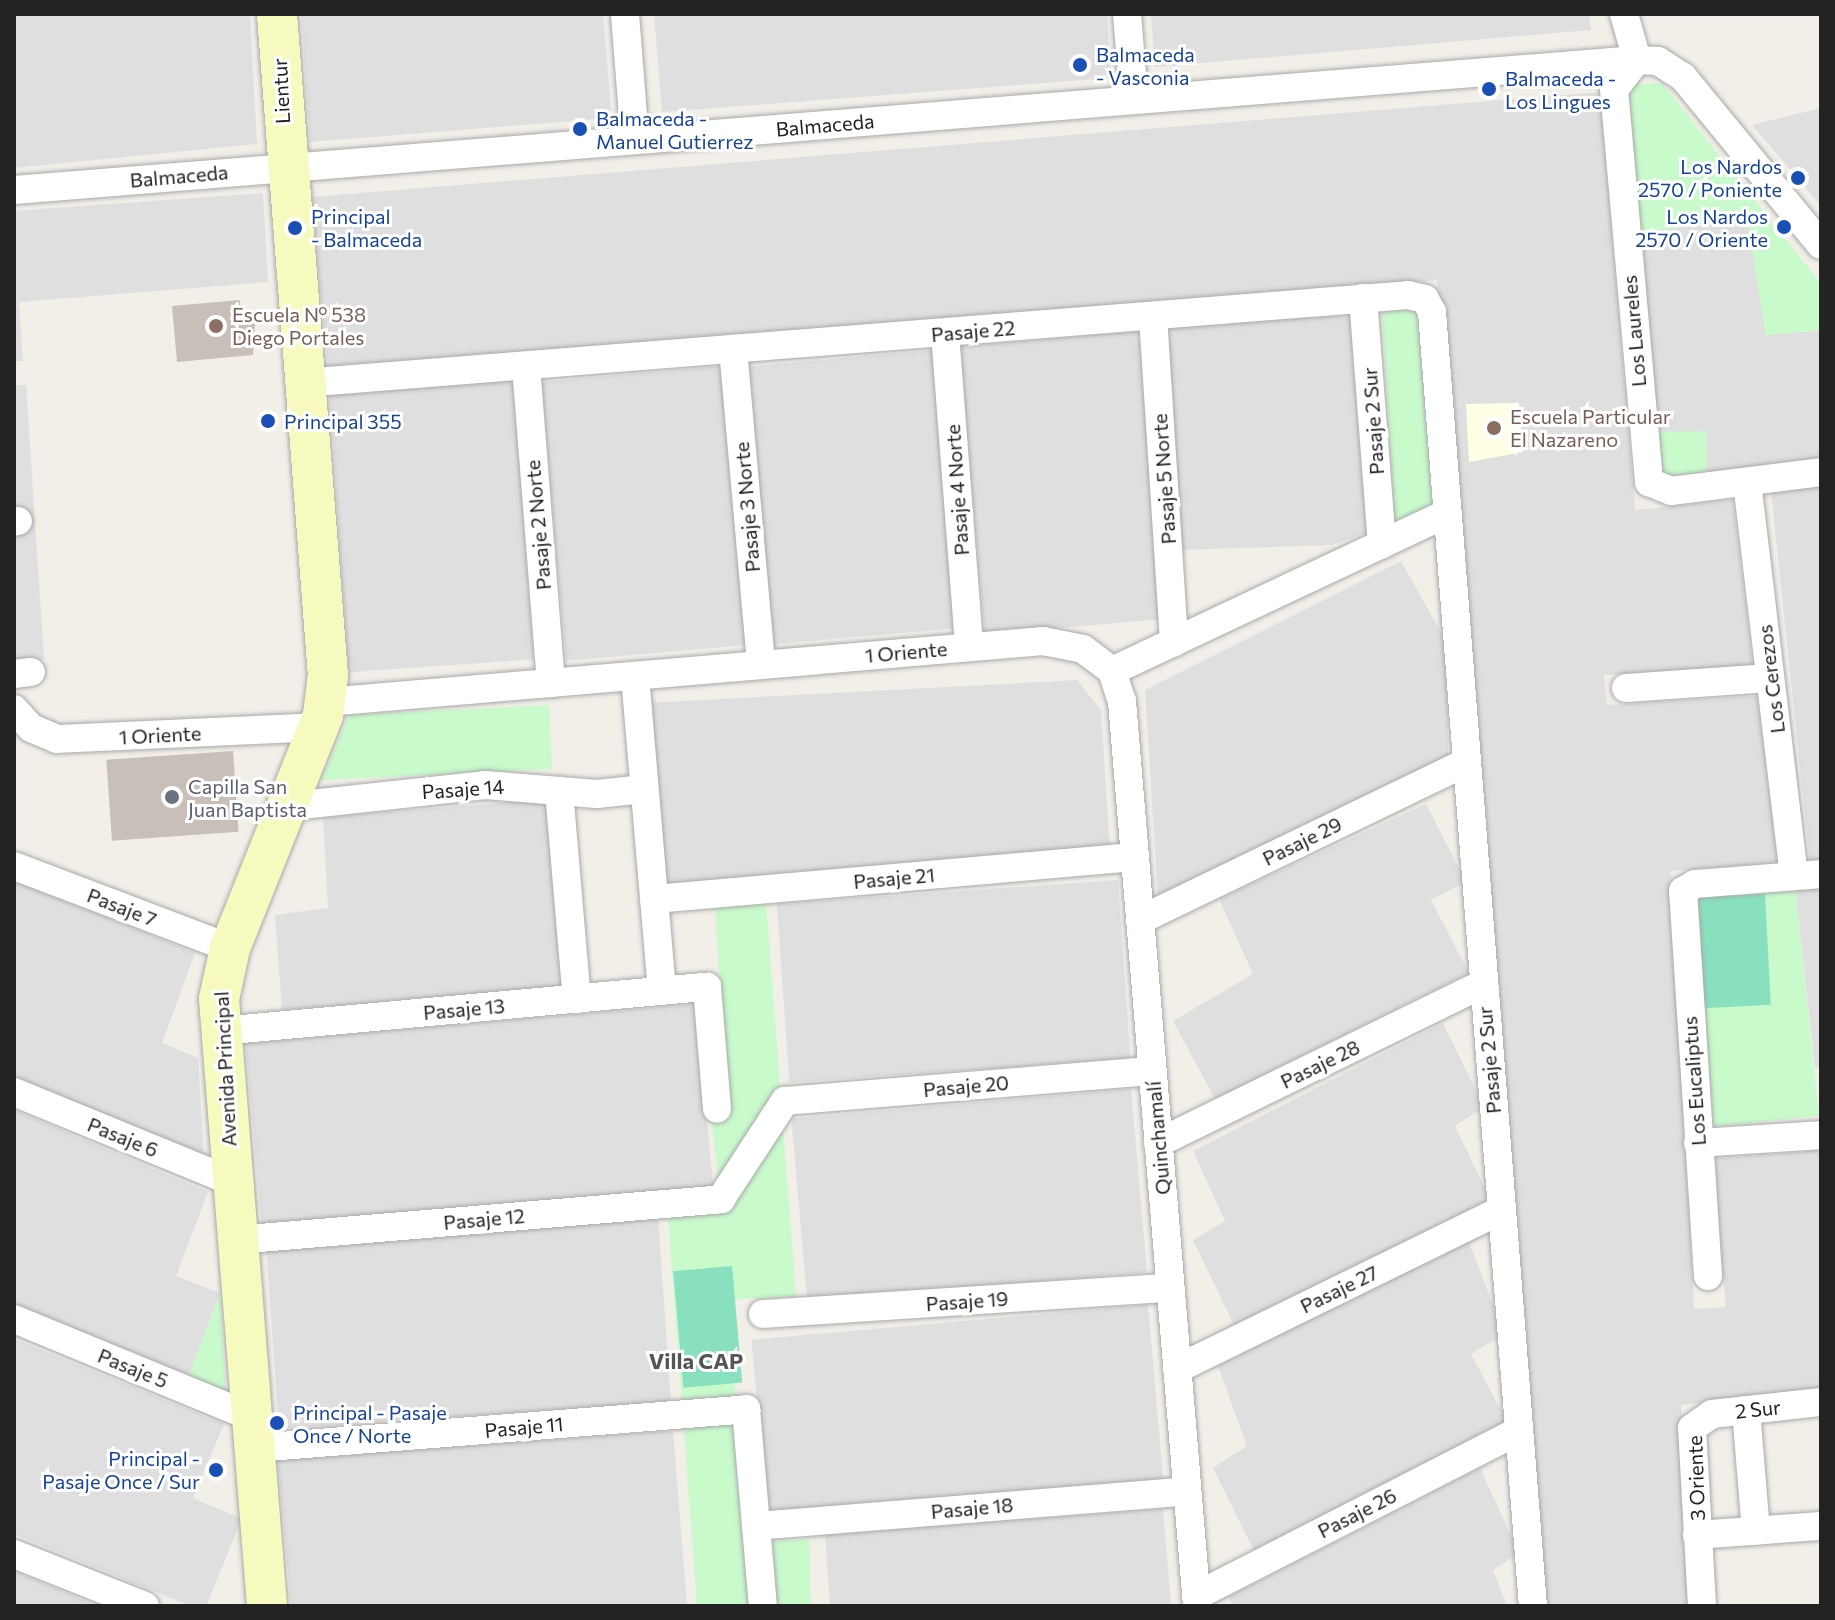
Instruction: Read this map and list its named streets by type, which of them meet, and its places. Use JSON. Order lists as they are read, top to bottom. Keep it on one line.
{"streets":{"main road":["Lientur","Avenida Principal"],"street":["Balmaceda","Pasaje 22","Los Laureles","Pasaje 2 Sur","Pasaje 5 Norte","Pasaje 4 Norte","Pasaje 3 Norte","Pasaje 2 Norte","1 Oriente","Los Cerezos","Pasaje 14","Pasaje 29","Pasaje 21","Pasaje 7","Pasaje 13","Pasaje 28","Los Eucaliptus","Pasaje 20","Pasaje 6","Quinchamalí","Pasaje 12","Pasaje 27","Pasaje 19","Pasaje 5","2 Sur","Pasaje 11","3 Oriente","Pasaje 18","Pasaje 26"]},"crossings":[["Lientur","Balmaceda"],["Lientur","Avenida Principal"],["Balmaceda","Los Laureles"],["Balmaceda","Avenida Principal"],["Pasaje 22","Pasaje 2 Sur"],["Pasaje 22","Pasaje 5 Norte"],["Pasaje 22","Pasaje 4 Norte"],["Pasaje 22","Pasaje 3 Norte"],["Pasaje 22","Pasaje 2 Norte"],["Pasaje 22","Avenida Principal"],["Los Laureles","Los Cerezos"],["Pasaje 2 Sur","Pasaje 29"],["Pasaje 2 Sur","Pasaje 28"],["Pasaje 2 Sur","Pasaje 27"],["Pasaje 2 Sur","Pasaje 26"],["Pasaje 4 Norte","1 Oriente"],["Pasaje 3 Norte","1 Oriente"],["Pasaje 2 Norte","1 Oriente"],["1 Oriente","Avenida Principal"],["1 Oriente","Quinchamalí"],["Los Cerezos","Los Eucaliptus"],["Pasaje 14","Avenida Principal"],["Pasaje 29","Quinchamalí"],["Pasaje 21","Quinchamalí"],["Pasaje 7","Avenida Principal"],["Pasaje 13","Avenida Principal"],["Pasaje 28","Quinchamalí"],["Avenida Principal","Pasaje 6"],["Avenida Principal","Pasaje 12"],["Avenida Principal","Pasaje 5"],["Avenida Principal","Pasaje 11"],["Pasaje 20","Quinchamalí"],["Pasaje 20","Pasaje 12"],["Quinchamalí","Pasaje 27"],["Quinchamalí","Pasaje 19"],["Quinchamalí","Pasaje 18"],["Quinchamalí","Pasaje 26"],["Pasaje 5","Pasaje 11"],["2 Sur","3 Oriente"],["Pasaje 11","Pasaje 18"]],"districts":["Villa CAP"],"places":["Balmaceda - Vasconia","Balmaceda - Los Lingues","Balmaceda - Manuel Gutierrez","Los Nardos 2570 / Poniente","Los Nardos 2570 / Oriente","Principal - Balmaceda","Escuela Nº 538 Diego Portales","Principal 355","Escuela Particular El Nazareno","Capilla San Juan Baptista","Principal - Pasaje Once / Norte","Principal - Pasaje Once / Sur"]}
